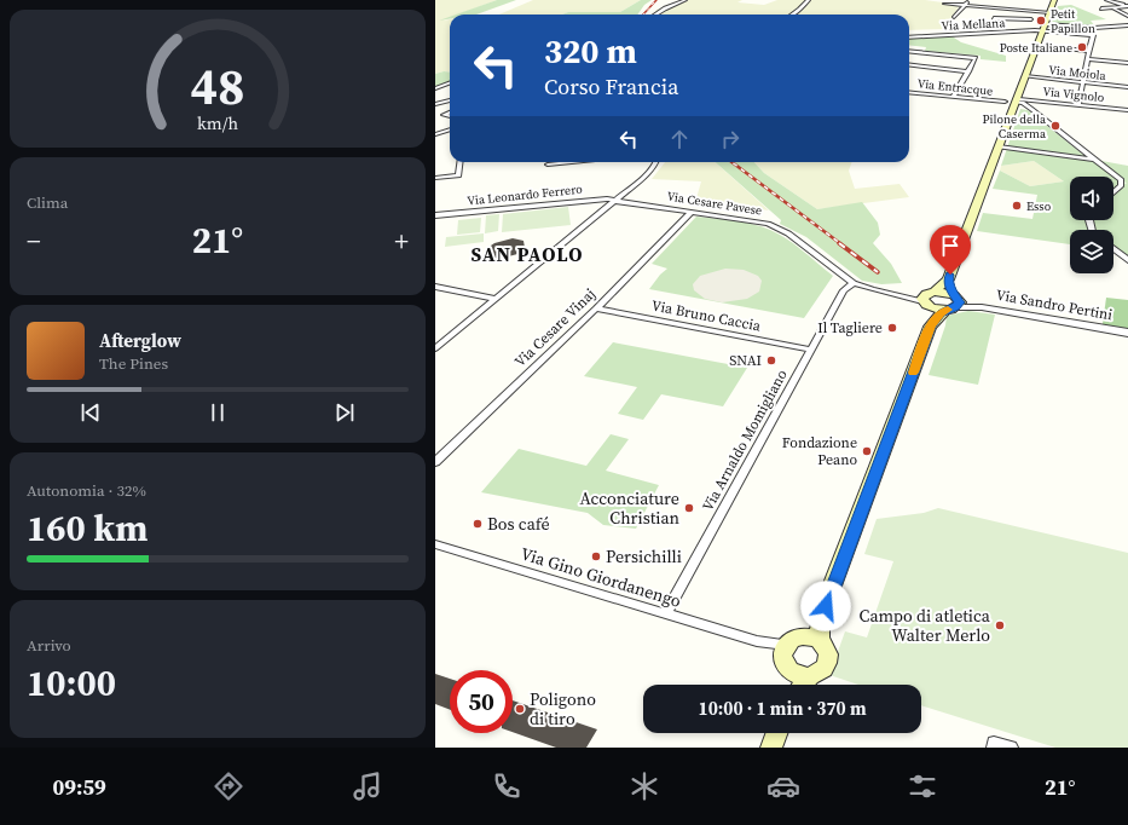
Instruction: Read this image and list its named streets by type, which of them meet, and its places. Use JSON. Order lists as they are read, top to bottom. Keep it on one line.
{"streets":{"street":["Via Mellana","Via Moiola","Via Entracque","Via Vignolo","Via Leonardo Ferrero","Via Cesare Pavese","Via Sandro Pertini","Via Bruno Caccia","Via Cesare Vinaj","Via Arnaldo Momigliano","Via Gino Giordanengo"]},"crossings":[["Via Leonardo Ferrero","Via Cesare Pavese"],["Via Cesare Pavese","Via Cesare Vinaj"],["Via Cesare Pavese","Via Arnaldo Momigliano"],["Via Bruno Caccia","Via Cesare Vinaj"],["Via Bruno Caccia","Via Arnaldo Momigliano"],["Via Arnaldo Momigliano","Via Gino Giordanengo"]],"districts":["SAN PAOLO"],"places":["Petit Papillon","Poste Italiane","Pilone della Caserma","Esso","Il Tagliere","SNAI","Fondazione Peano","Acconciature Christian","Bos café","Persichilli","Campo di atletica Walter Merlo","Poligono di tiro"],"page":{"turn":["320 m","Corso Francia"],"tile":["Clima",["Autonomia · 32%","160 km"],["Arrivo","10:00"]],"heat":["−","21°","+"],"song":["Afterglow","The Pines"],"limit":"50","trip":"10:00 · 1 min · 370 m","tabs":["09:59","21°"],"gauge":["48","km/h"]}}
